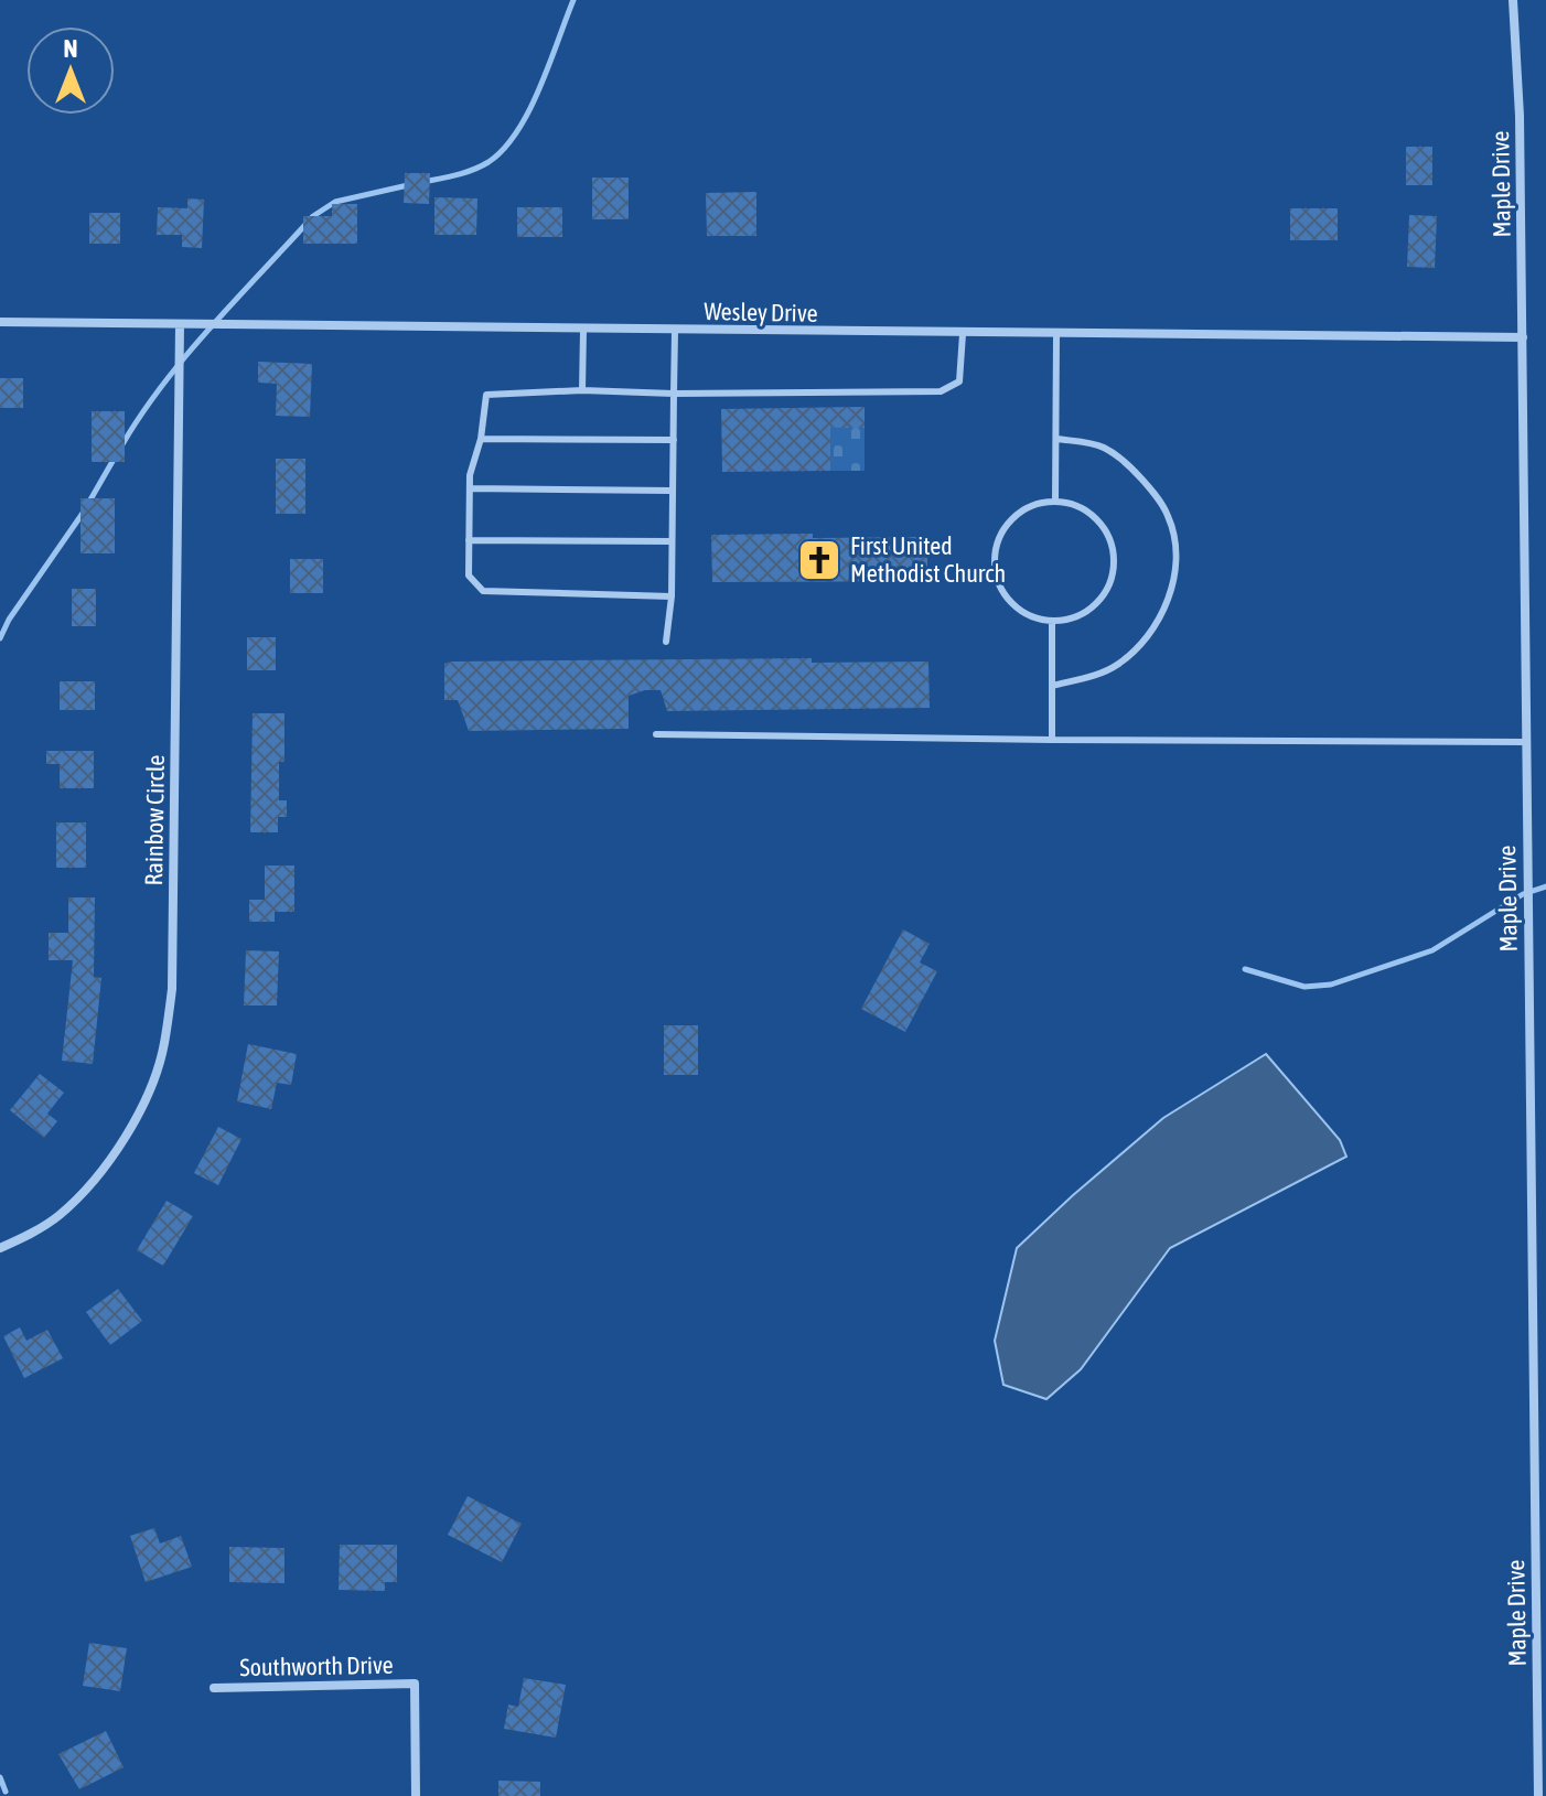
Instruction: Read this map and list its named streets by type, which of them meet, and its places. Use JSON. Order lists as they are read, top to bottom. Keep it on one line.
{"streets":{"street":["Maple Drive","Wesley Drive","Rainbow Circle","Southworth Drive"]},"crossings":[["Maple Drive","Wesley Drive"],["Wesley Drive","Rainbow Circle"]],"places":{"church":["First United Methodist Church"]},"north":"top"}
